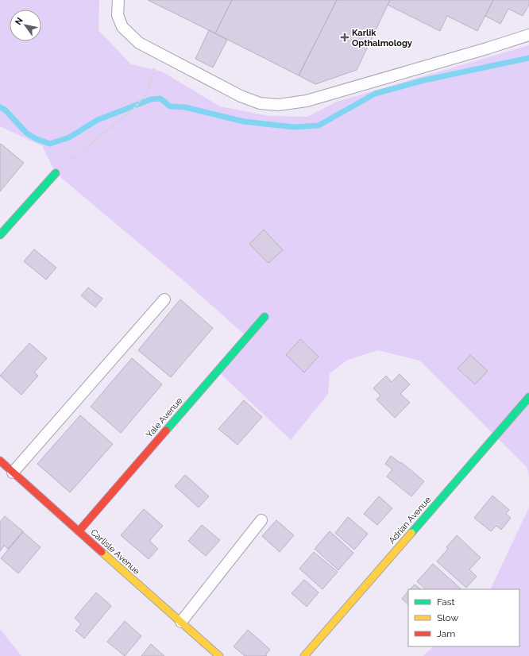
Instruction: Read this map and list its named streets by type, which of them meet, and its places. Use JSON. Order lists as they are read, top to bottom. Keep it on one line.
{"streets":{"street":["Yale Avenue","Adrian Avenue","Carlisle Avenue"]},"crossings":[["Yale Avenue","Carlisle Avenue"]],"places":{"health":["Karlik Opthalmology"]},"legend":["Fast","Slow","Jam"],"north":"top left"}
